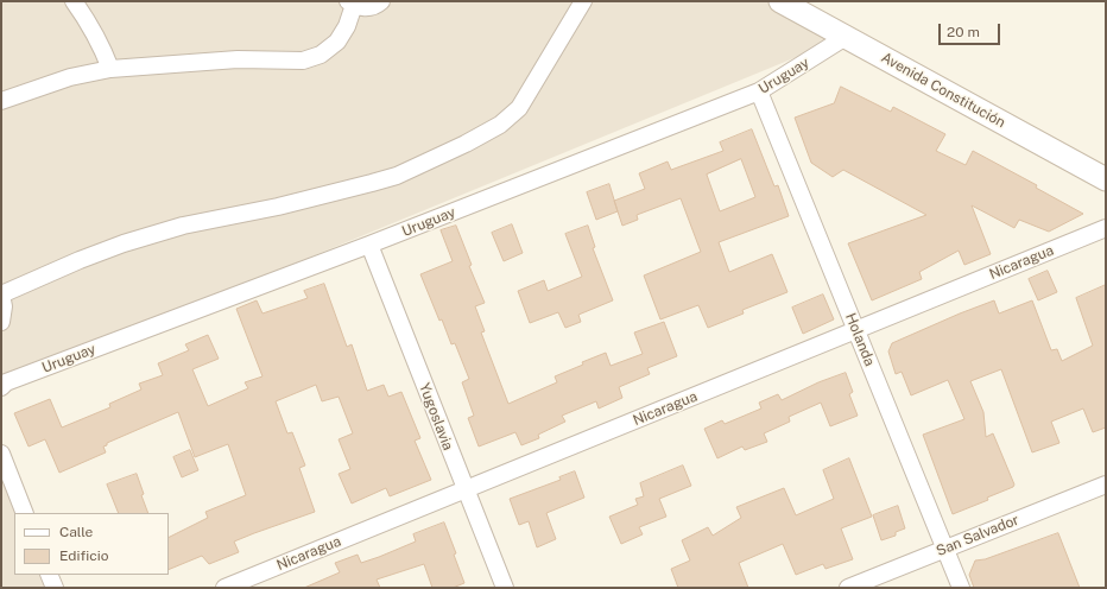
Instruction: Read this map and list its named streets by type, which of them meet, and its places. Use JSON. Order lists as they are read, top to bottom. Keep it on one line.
{"streets":{"main road":["Avenida Constitución"],"street":["Uruguay","Nicaragua","Holanda","Yugoslavia","San Salvador"]},"crossings":[["Uruguay","Avenida Constitución"],["Uruguay","Holanda"],["Uruguay","Yugoslavia"],["Nicaragua","Holanda"],["Nicaragua","Yugoslavia"],["Holanda","San Salvador"]],"legend":["Calle","Edificio"],"scale_bar":"20 m"}
